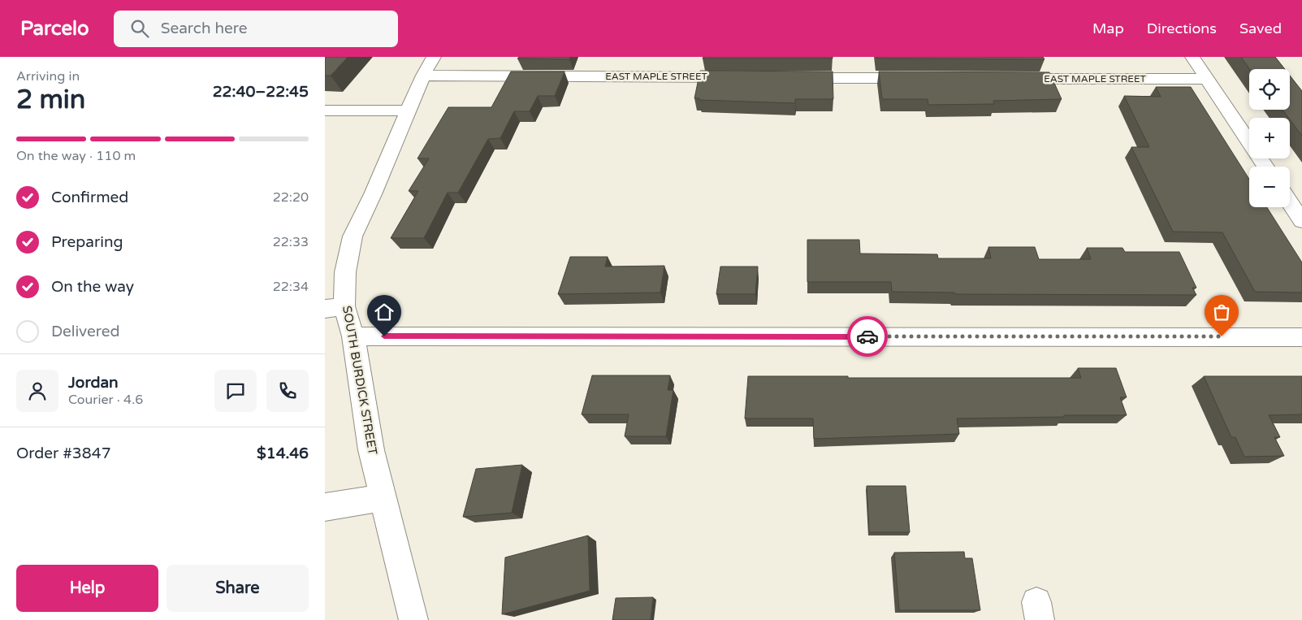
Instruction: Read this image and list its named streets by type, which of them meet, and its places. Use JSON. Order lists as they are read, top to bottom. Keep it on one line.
{"streets":{"street":["EAST MAPLE STREET","SOUTH BURDICK STREET"]},"crossings":[["EAST MAPLE STREET","SOUTH BURDICK STREET"]],"page":{"header":"Parcelo","search":"Search here","nav":["Map","Directions","Saved"],"heading":["2 min","Arriving in","22:40–22:45"],"panel":["Jordan","Courier · 4.6","Order #3847","$14.46"],"map_buttons":["+","−"],"bar":"On the way · 110 m","list":[["Confirmed","22:20"],["Preparing","22:33"],["On the way","22:34"],"Delivered"],"buttons":["Help","Share"]}}
